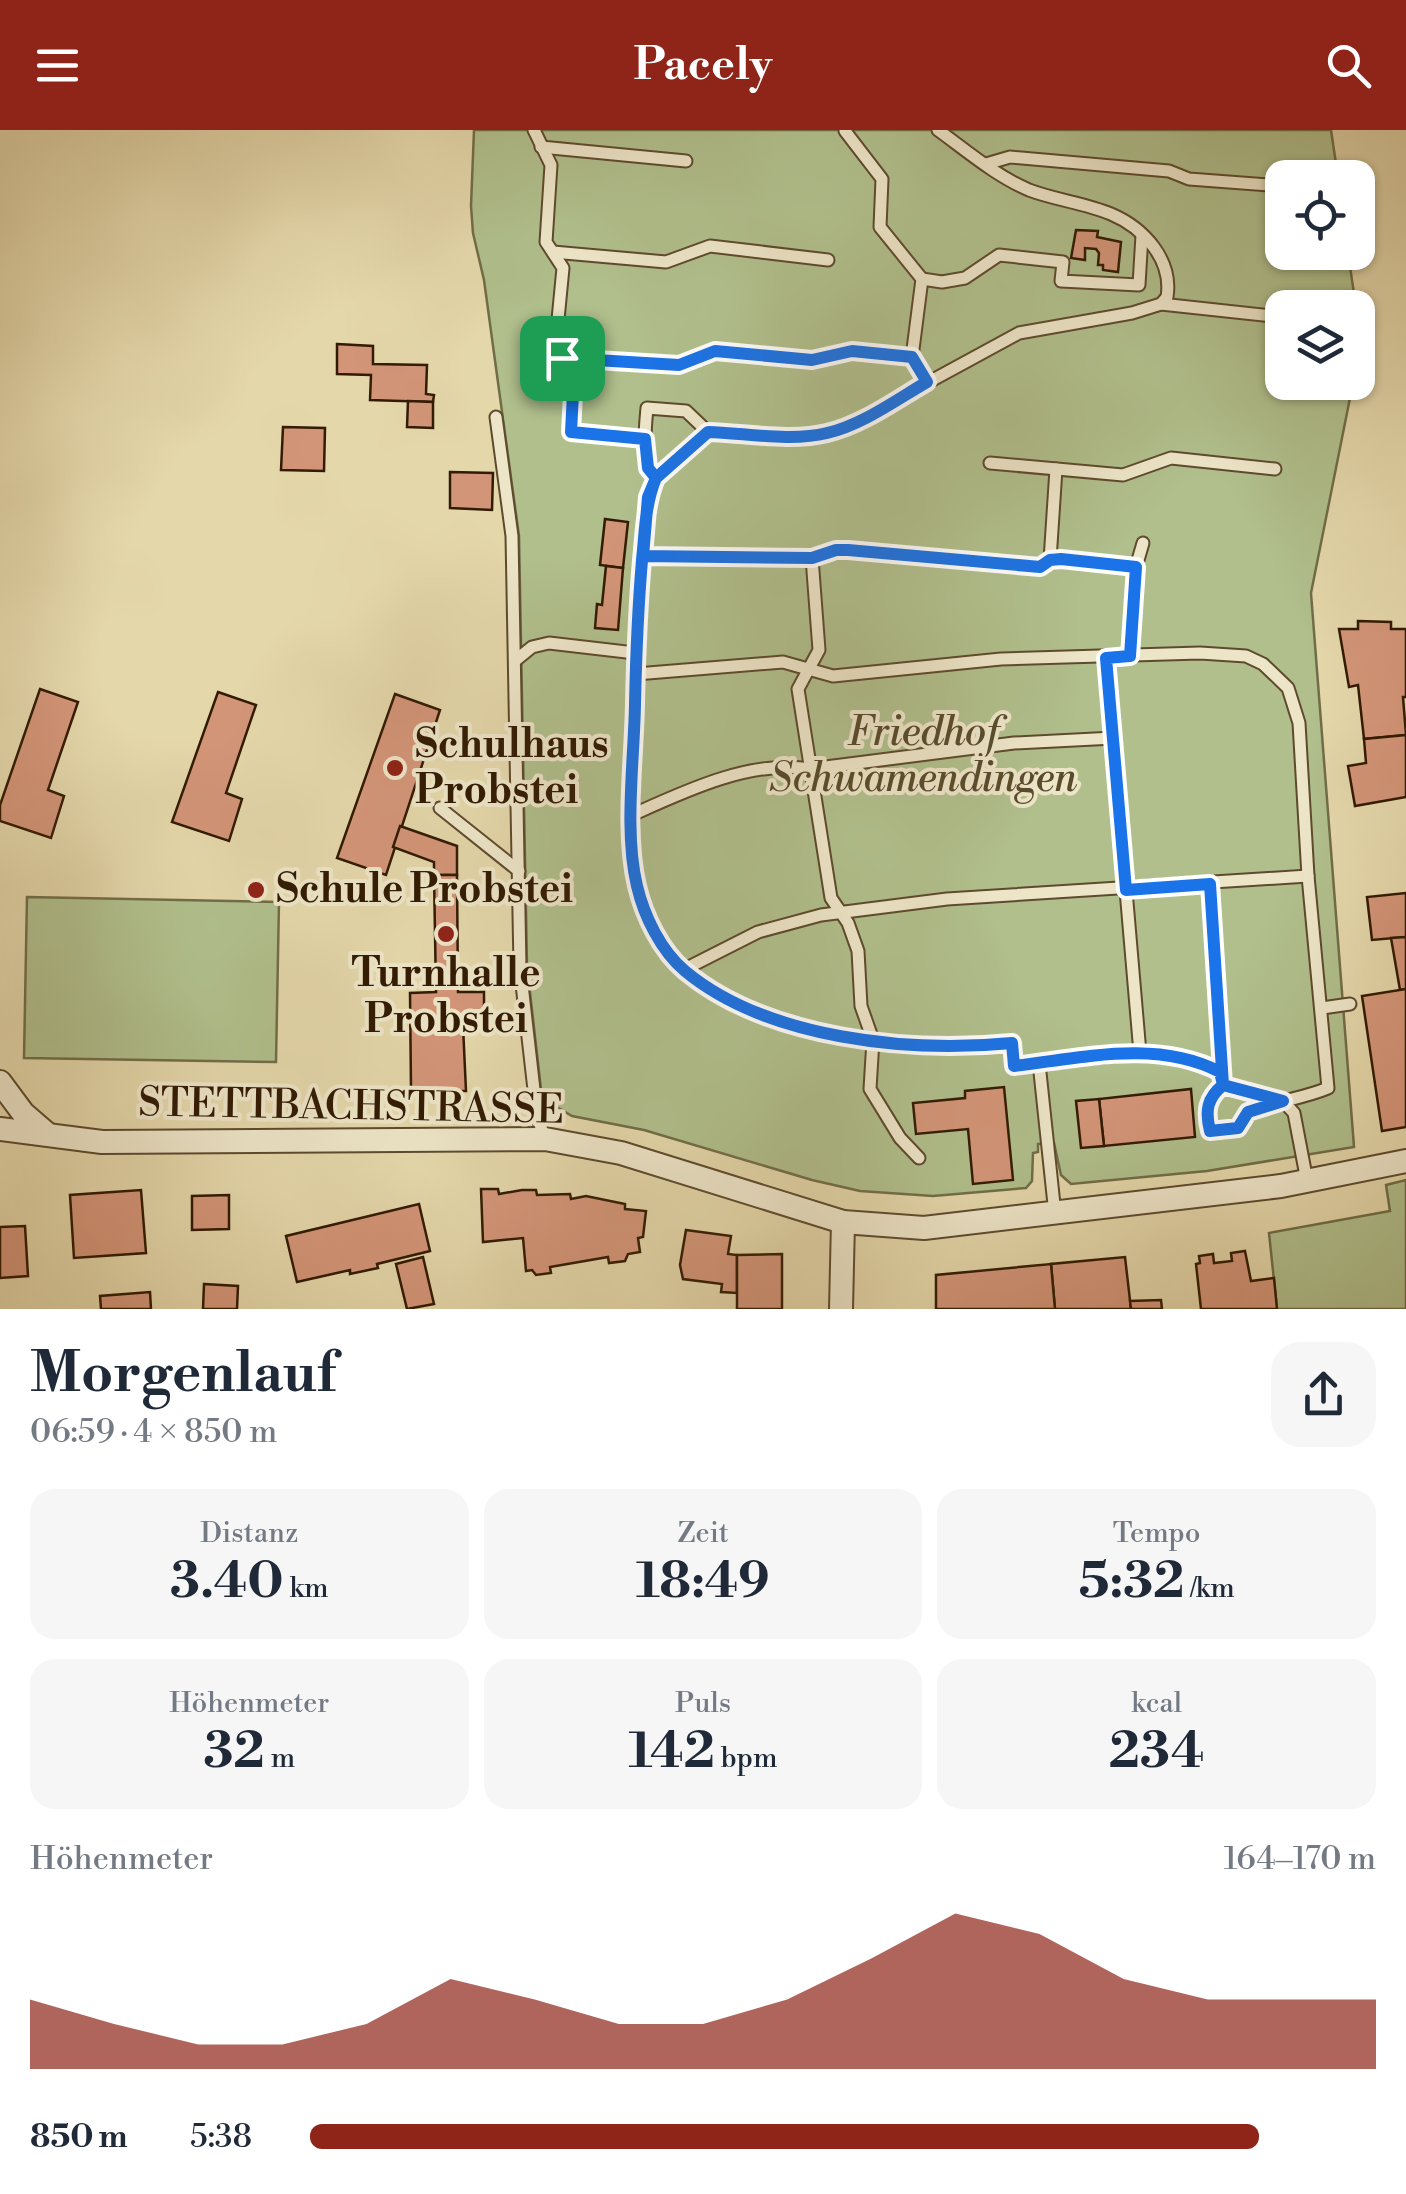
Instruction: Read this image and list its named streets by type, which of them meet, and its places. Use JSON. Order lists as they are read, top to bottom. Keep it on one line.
{"streets":{"street":["STETTBACHSTRASSE"]},"parks":["Friedhof Schwamendingen"],"places":["Schulhaus Probstei","Schule Probstei","Turnhalle Probstei"],"page":{"header":"Pacely","heading":["Morgenlauf","06:59 · 4 × 850 m"],"stats":[["Distanz","3.40 km"],["Zeit","18:49"],["Tempo","5:32 /km"],["Höhenmeter","32 m"],["Puls","142 bpm"],["kcal","234"]],"chart":["Höhenmeter","164–170 m"],"list":[{"name":"850 m","note":"5:38"}]}}
